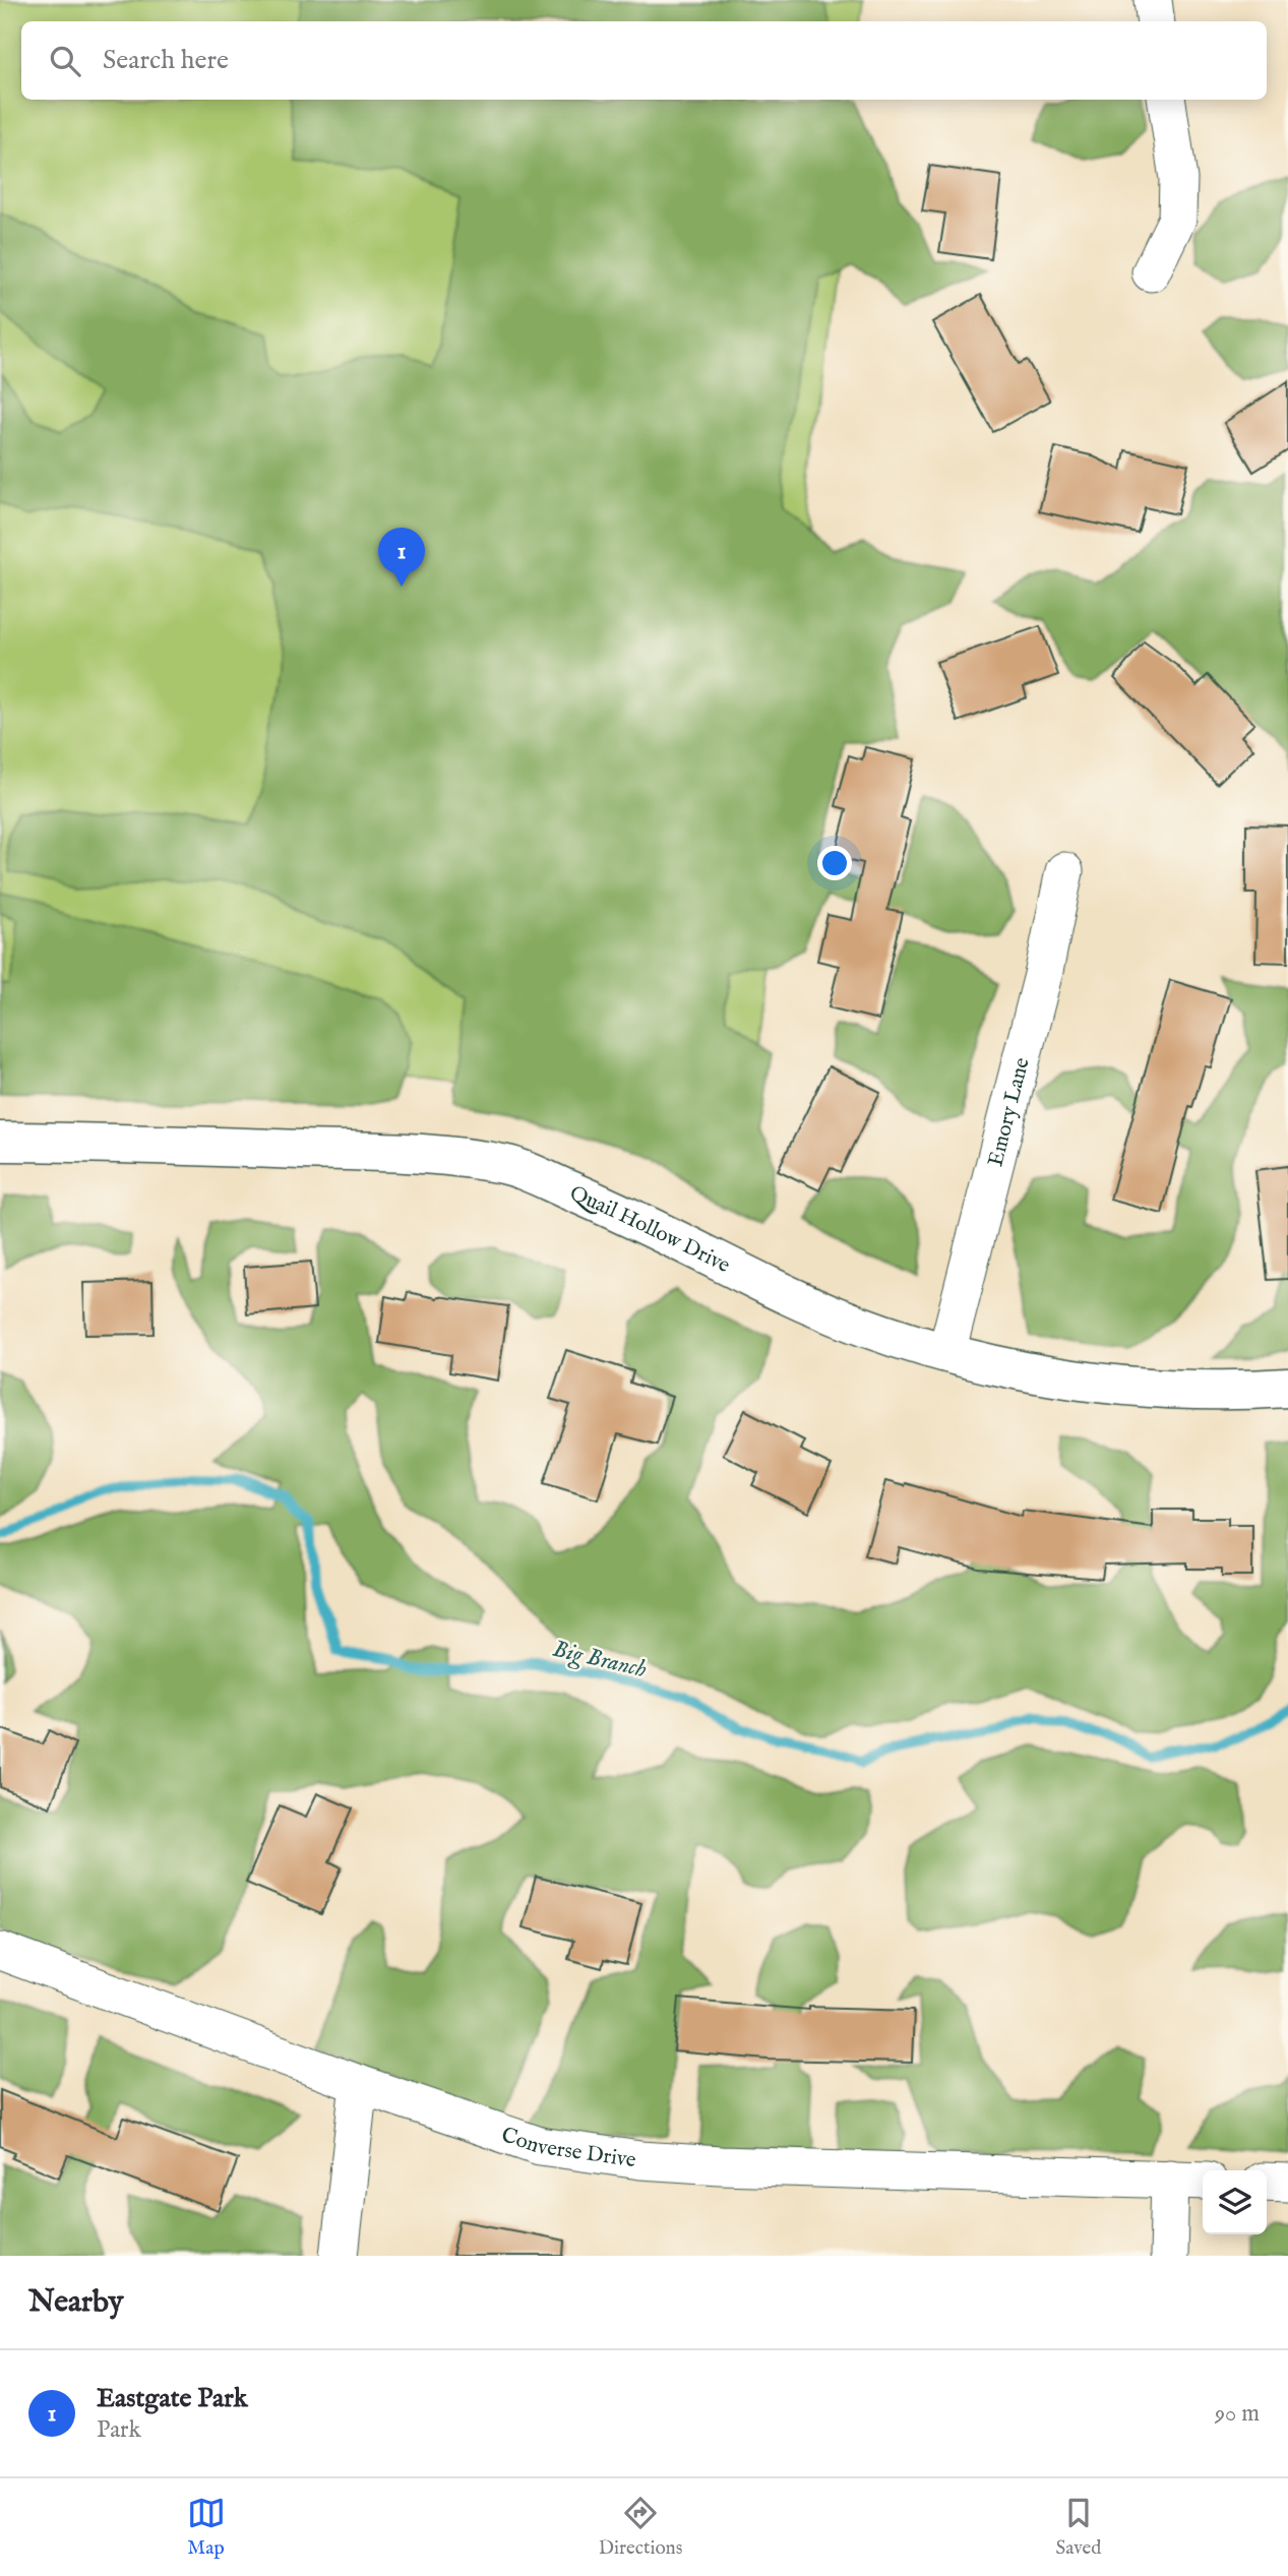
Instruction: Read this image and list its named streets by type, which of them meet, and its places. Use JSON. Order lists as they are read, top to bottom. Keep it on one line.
{"streets":{"street":["Emory Lane","Quail Hollow Drive","Converse Drive"]},"crossings":[["Emory Lane","Quail Hollow Drive"]],"water":["Big Branch"],"page":{"search":"Search here","pins":"1","heading":"Nearby","list":[{"mark":"1","name":"Eastgate Park","note":"Park","value":"90 m"}],"nav":["Map","Directions","Saved"]}}
